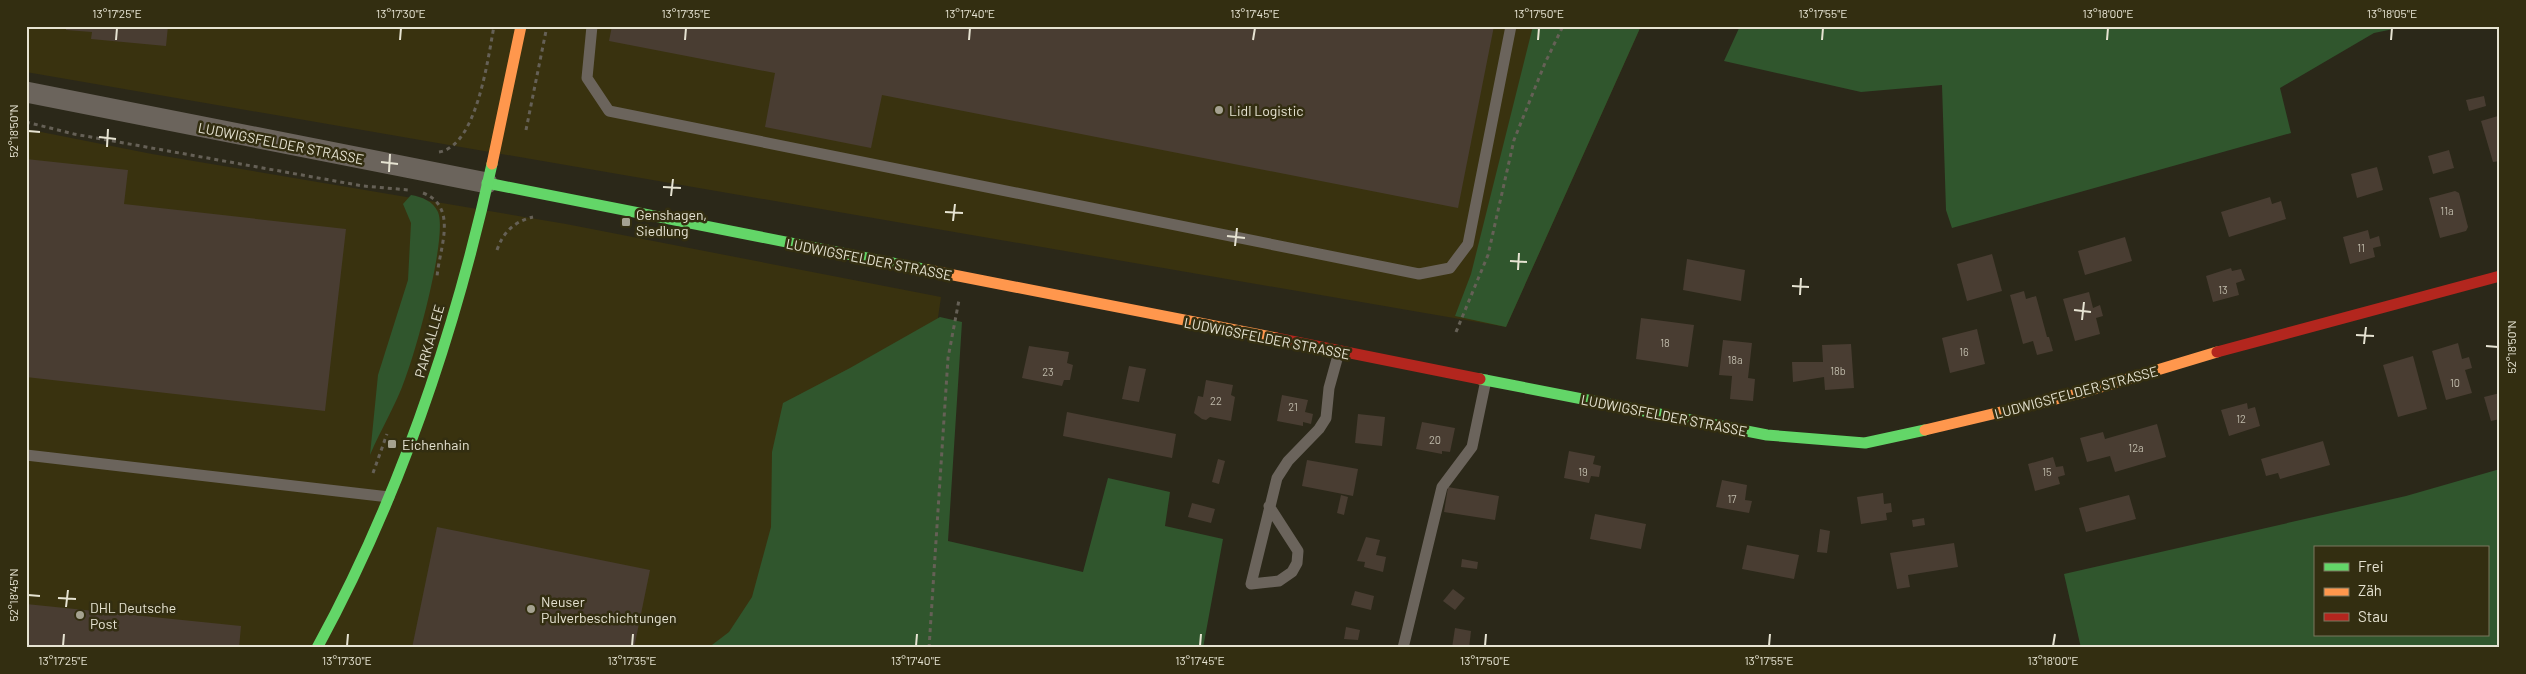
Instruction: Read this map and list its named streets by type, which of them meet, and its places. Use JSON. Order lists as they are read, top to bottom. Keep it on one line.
{"streets":{"street":["LUDWIGSFELDER STRASSE","PARKALLEE"]},"crossings":[["LUDWIGSFELDER STRASSE","PARKALLEE"]],"places":{"other":["Lidl Logistic","Neuser Pulverbeschichtungen","DHL Deutsche Post"],"transit":["Genshagen, Siedlung","Eichenhain"]},"house_numbers":["11a","11","13","18","16","18a","18b","23","10","22","21","12","20","12a","19","15","17"],"legend":["Frei","Zäh","Stau"],"coordinates":["13°17'25\"E","13°17'30\"E","13°17'35\"E","13°17'40\"E","13°17'45\"E","13°17'50\"E","13°17'55\"E","13°18'00\"E","13°18'05\"E","52°18'50\"N","52°18'45\"N"]}
